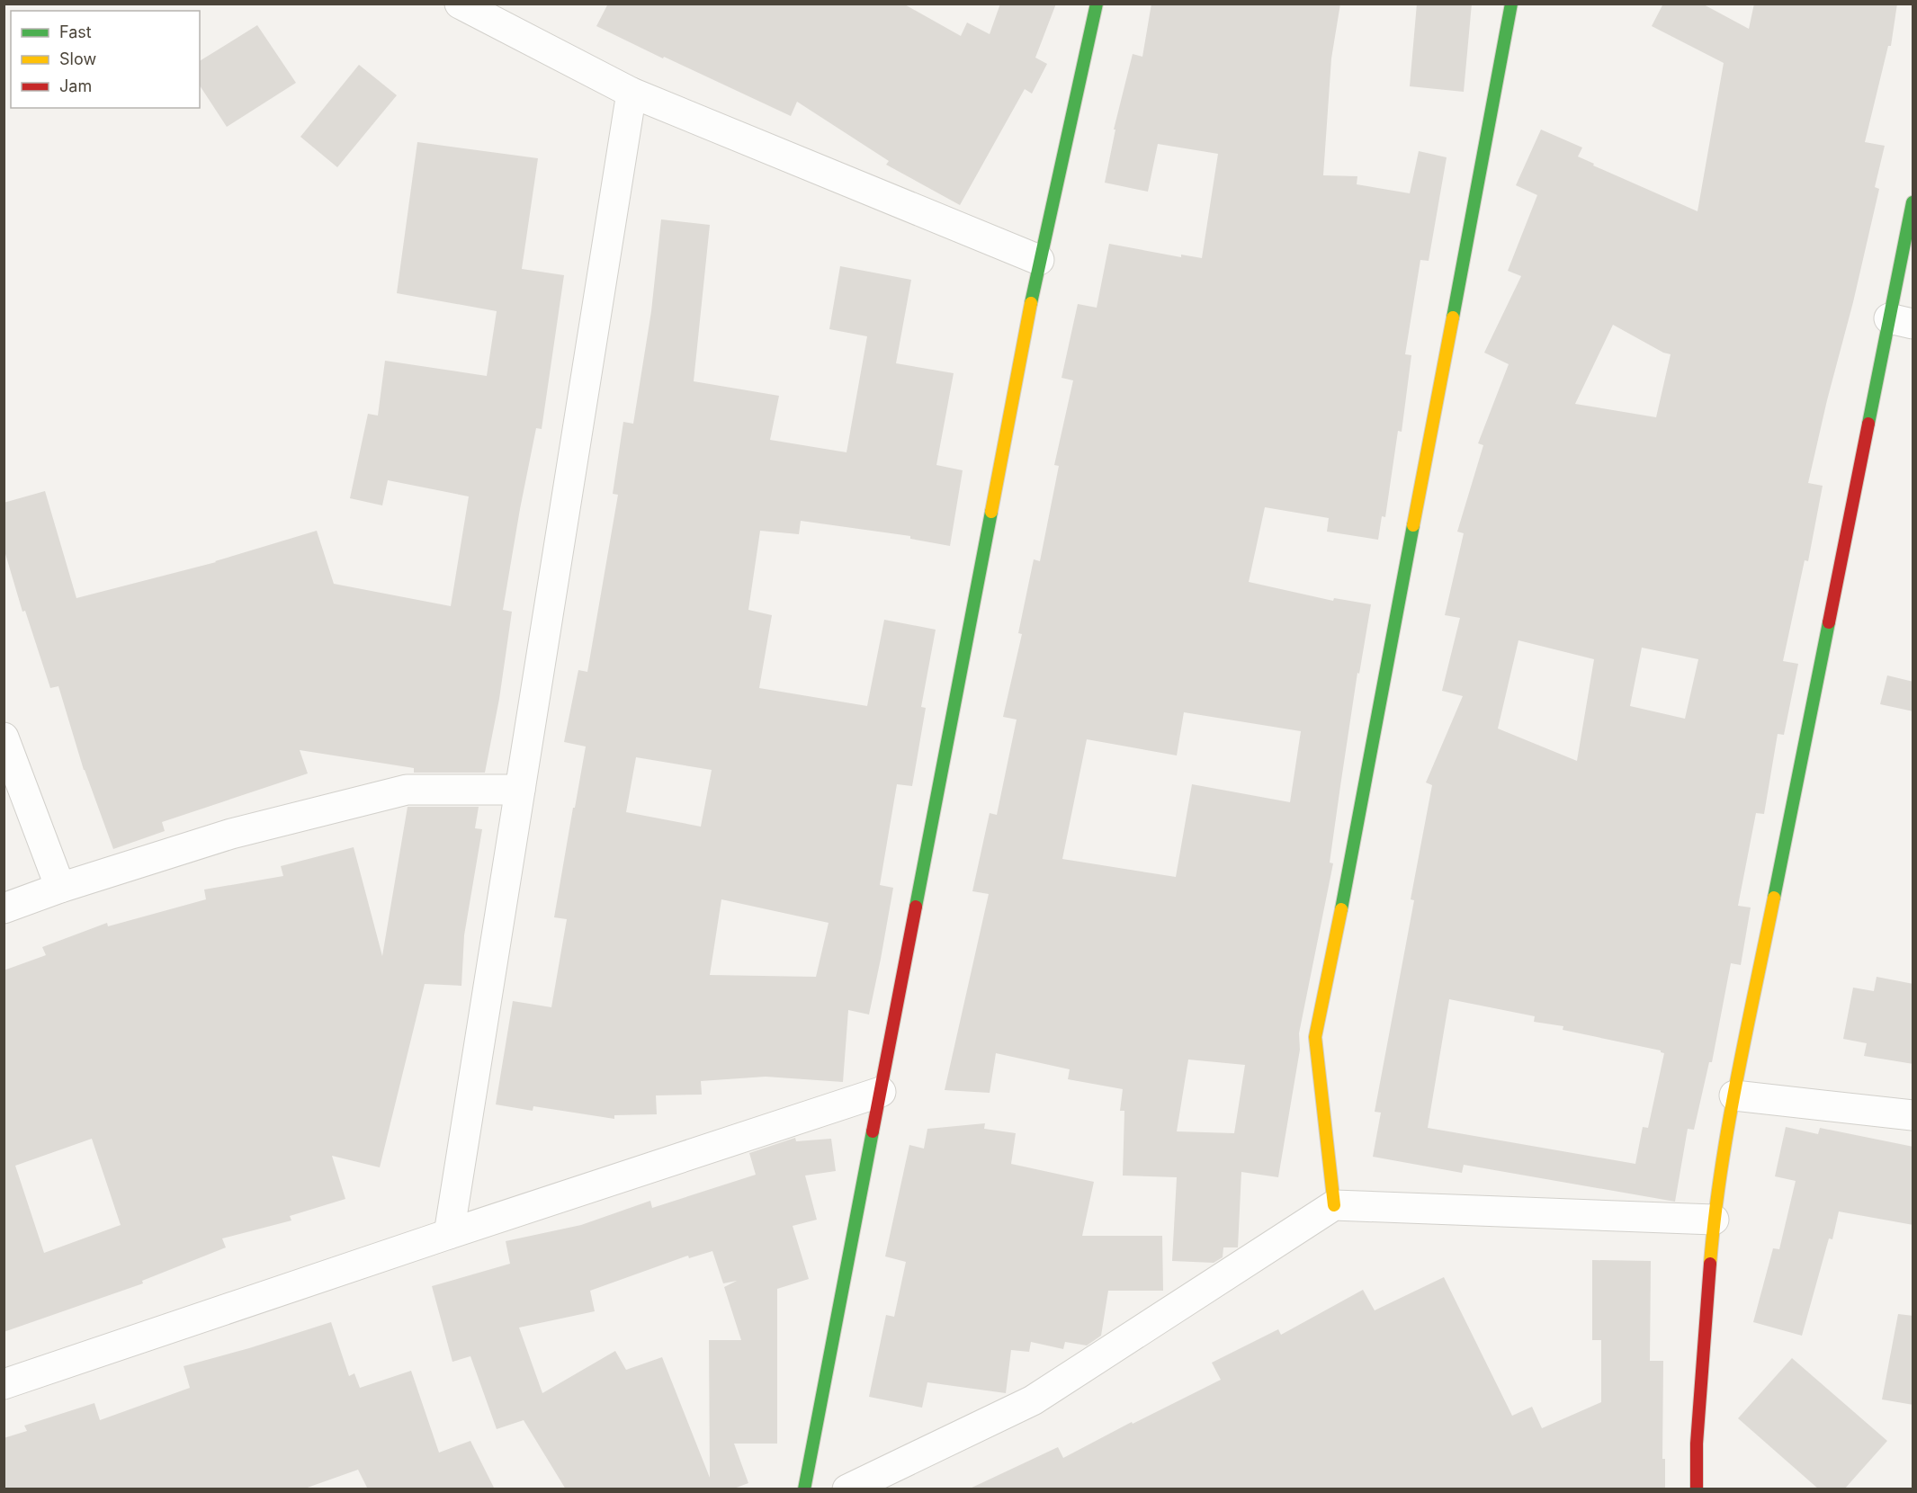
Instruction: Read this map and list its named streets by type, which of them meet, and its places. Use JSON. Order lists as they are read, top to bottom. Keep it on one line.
{"legend":["Fast","Slow","Jam"]}
